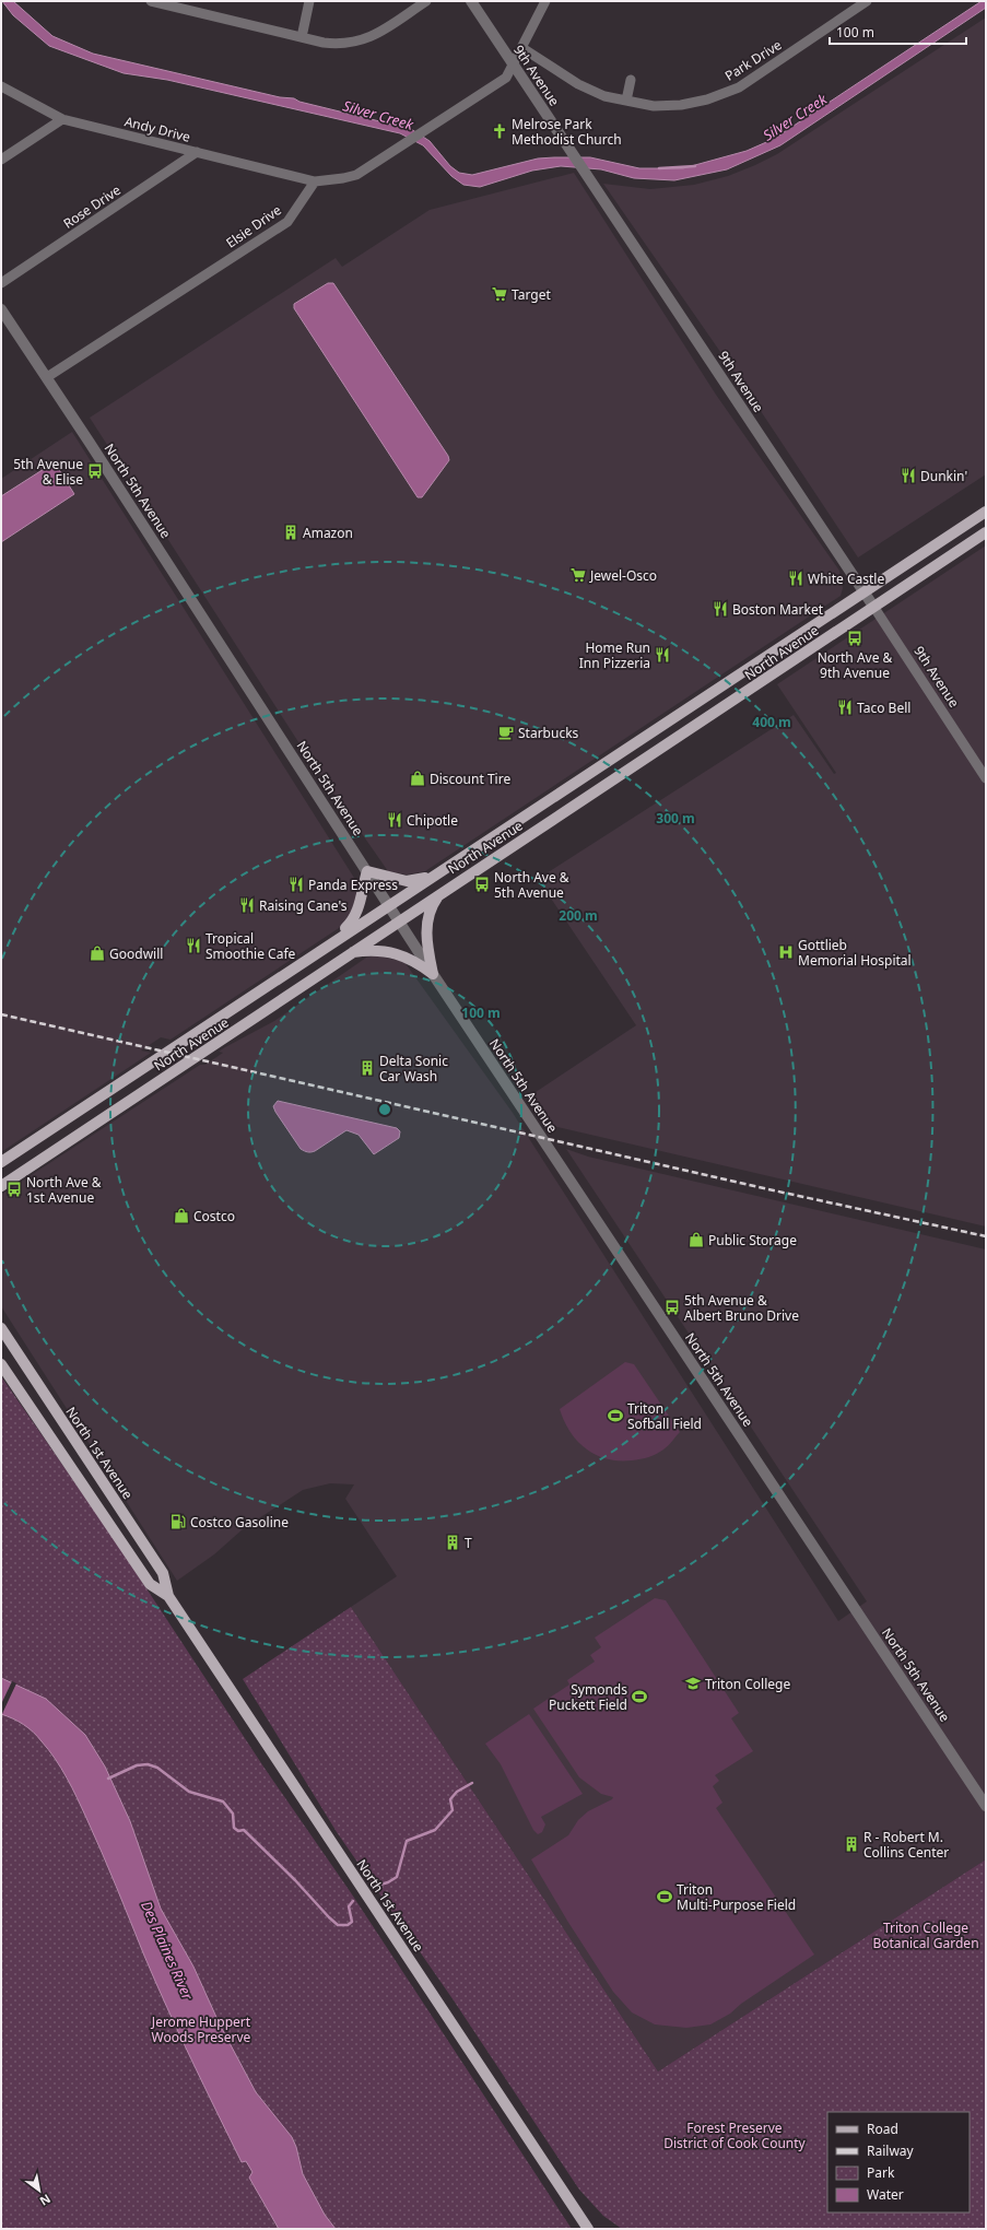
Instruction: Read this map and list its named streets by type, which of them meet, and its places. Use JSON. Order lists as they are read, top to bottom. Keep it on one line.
{"streets":{"main road":["North Avenue","North 1st Avenue"],"street":["Park Drive","9th Avenue","Andy Drive","Rose Drive","Elsie Drive","North 5th Avenue"]},"crossings":[["9th Avenue","North Avenue"],["Andy Drive","Rose Drive"],["Andy Drive","Elsie Drive"],["Elsie Drive","North 5th Avenue"],["North 5th Avenue","North Avenue"]],"water":["Silver Creek","Des Plaines River"],"parks":["Triton College Botanical Garden","Jerome Huppert Woods Preserve","Forest Preserve District of Cook County"],"places":{"church":["Melrose Park Methodist Church"],"supermarket":["Target","Jewel-Osco"],"bus stop":["5th Avenue & Elise","North Ave & 9th Avenue","North Ave & 5th Avenue","North Ave & 1st Avenue","5th Avenue & Albert Bruno Drive"],"restaurant":["Dunkin'","White Castle","Boston Market","Home Run Inn Pizzeria","Taco Bell","Chipotle","Panda Express","Raising Cane's","Tropical Smoothie Cafe"],"building":["Amazon","Delta Sonic Car Wash","T","R - Robert M. Collins Center"],"cafe":["Starbucks"],"shop":["Discount Tire","Goodwill","Costco","Public Storage"],"hospital":["Gottlieb Memorial Hospital"],"sports":["Triton Sofball Field","Symonds Puckett Field","Triton Multi-Purpose Field"],"fuel station":["Costco Gasoline"],"school or university":["Triton College"]},"legend":["Road","Railway","Park","Water"],"scale_bar":"100 m","north":"bottom right","rings":["400 m","300 m","200 m","100 m"]}
